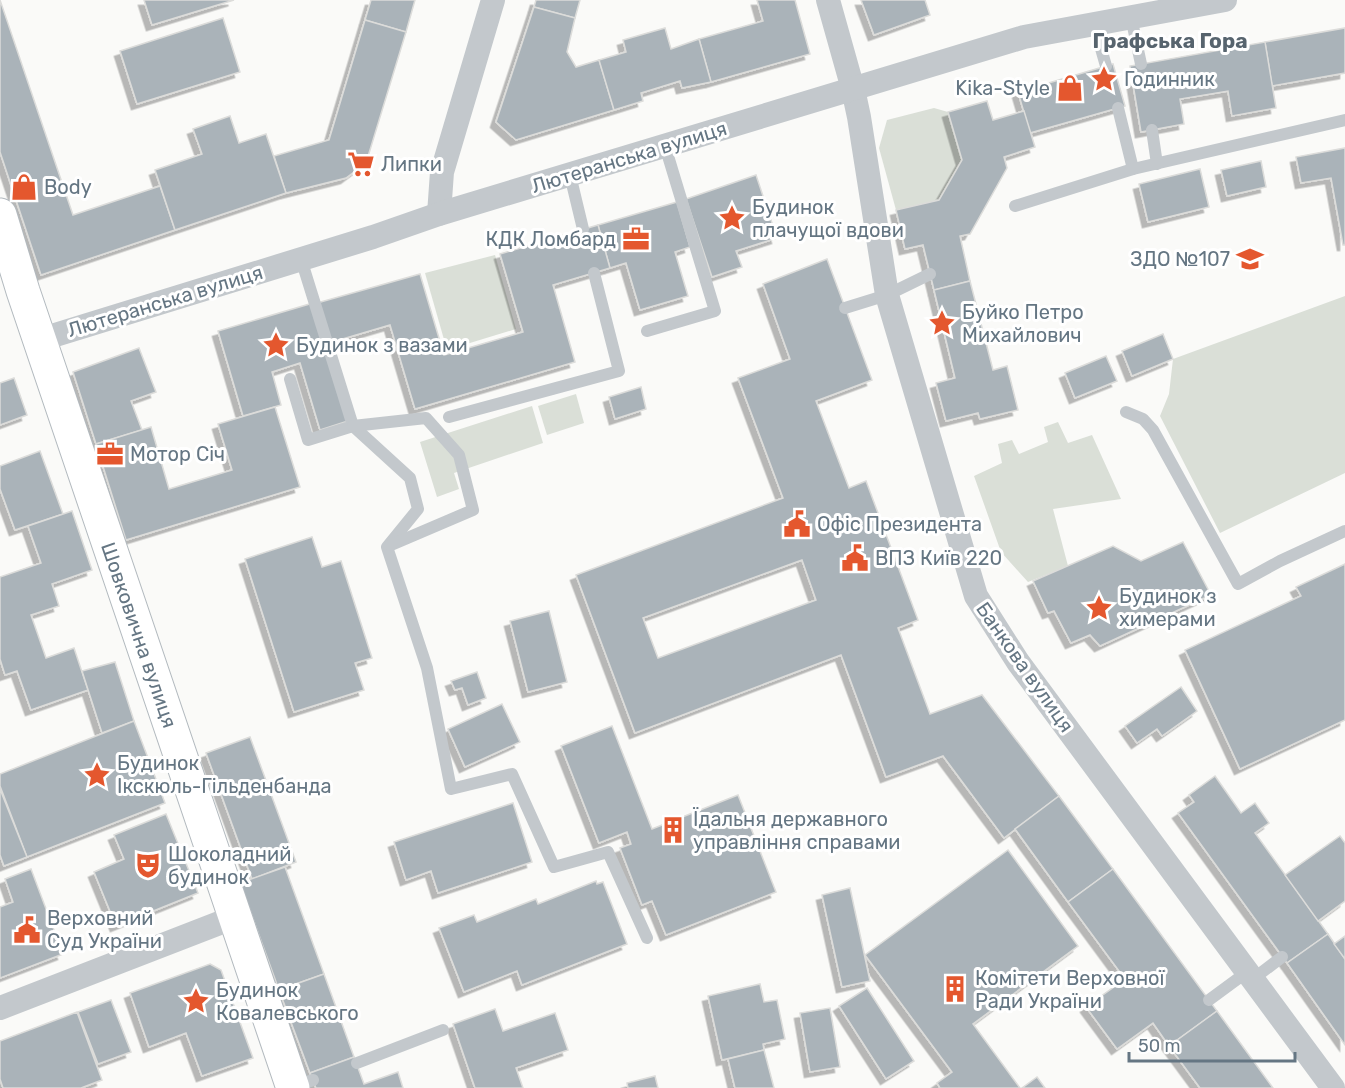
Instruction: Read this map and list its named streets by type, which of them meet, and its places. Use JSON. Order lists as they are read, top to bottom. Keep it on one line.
{"streets":{"street":["Лютеранська вулиця","Шовковична вулиця","Банкова вулиця"]},"crossings":[["Лютеранська вулиця","Шовковична вулиця"],["Лютеранська вулиця","Банкова вулиця"]],"districts":["Графська Гора"],"places":{"place":["Годинник","Будинок плачущої вдови","Буйко Петро Михайлович","Будинок з вазами","Будинок з химерами","Будинок Ікскюль-Гільденбанда","Будинок Ковалевського"],"shop":["Kika-Style","Body"],"supermarket":["Липки"],"office":["КДК Ломбард","Мотор Січ"],"school or university":["ЗДО №107"],"public building":["Офіс Президента","ВПЗ Київ 220","Верховний Суд України"],"building":["Їдальня державного управління справами","Комітети Верховної Ради України"],"theatre":["Шоколадний будинок"]},"scale_bar":"50 m"}
